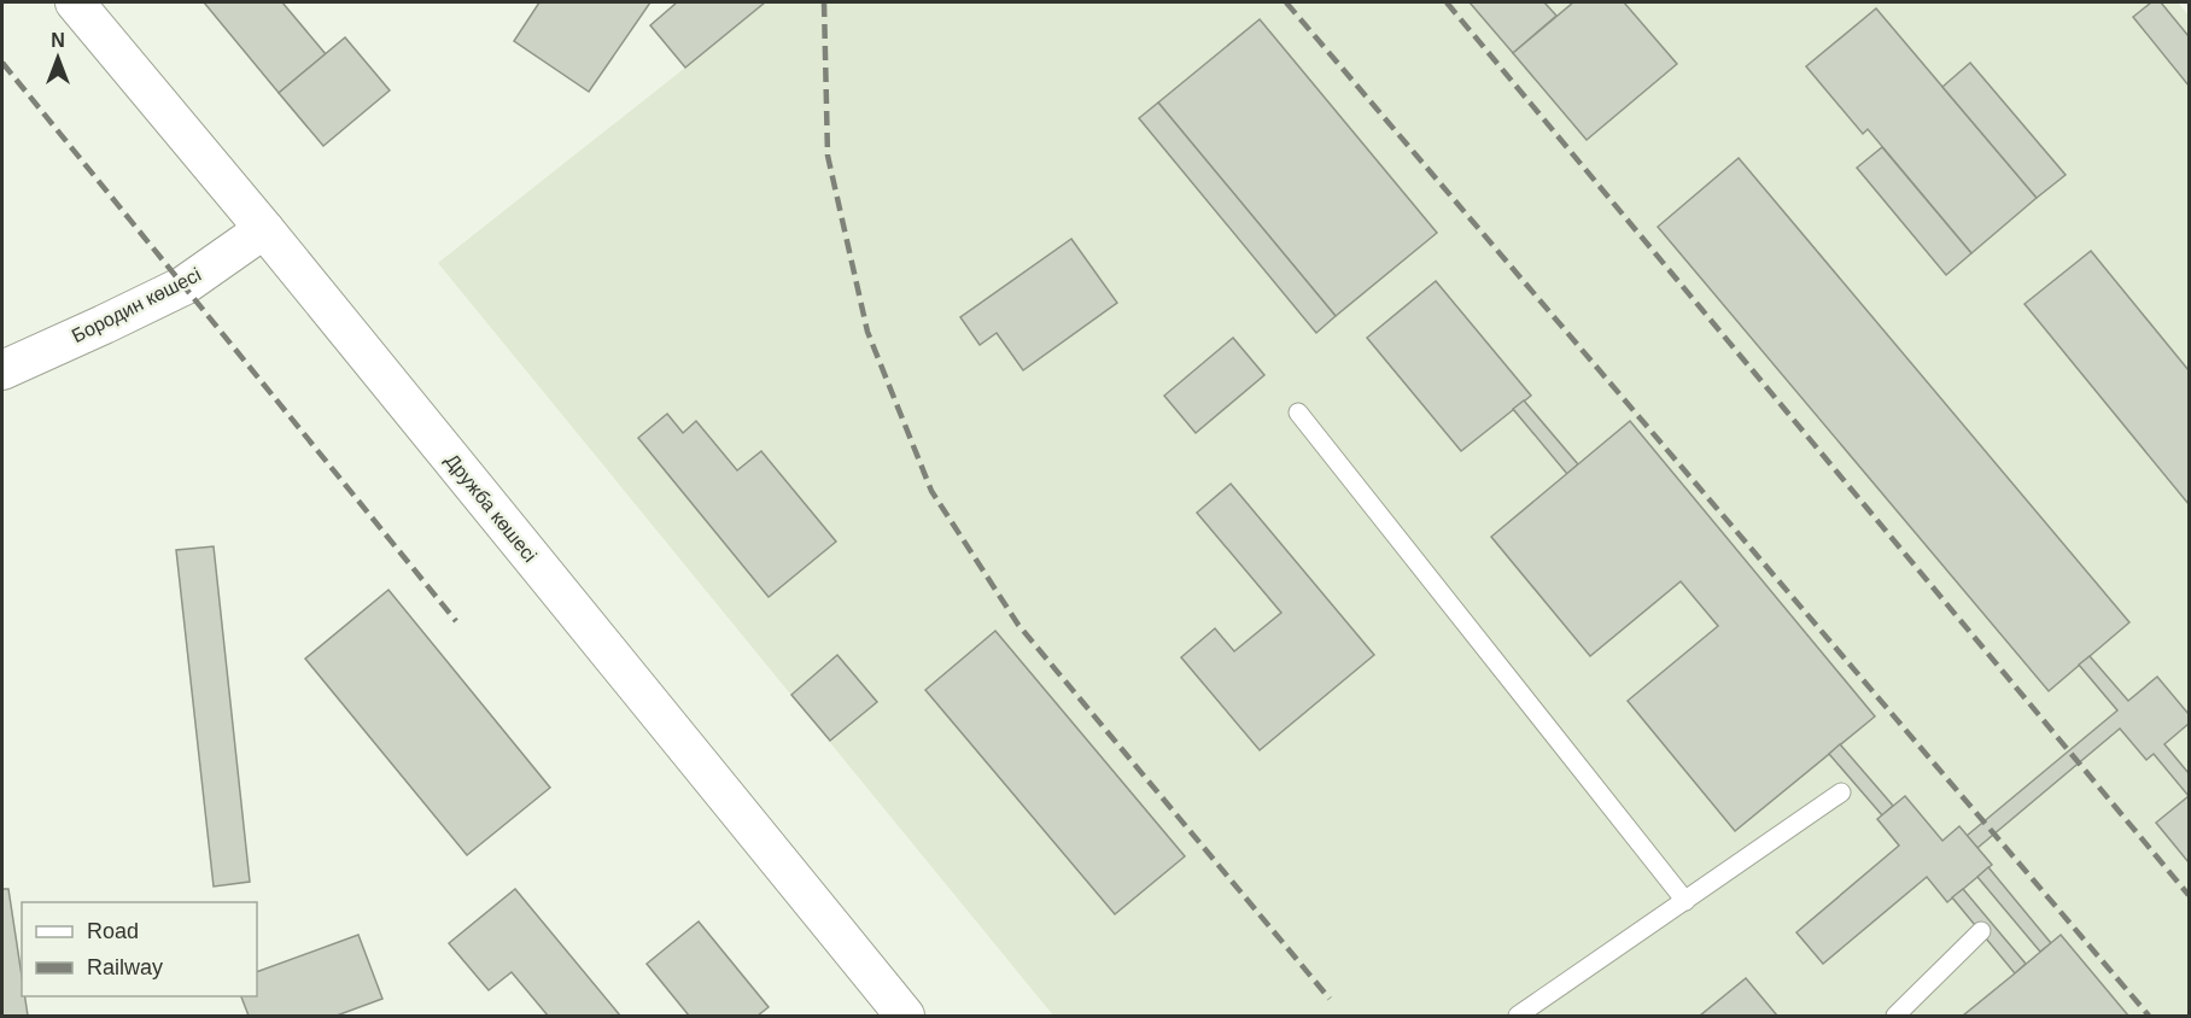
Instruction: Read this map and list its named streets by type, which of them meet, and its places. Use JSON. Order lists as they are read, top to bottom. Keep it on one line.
{"streets":{"street":["Бородин көшесі","Дружба көшесі"]},"crossings":[["Бородин көшесі","Дружба көшесі"]],"legend":["Road","Railway"],"north":"top"}
